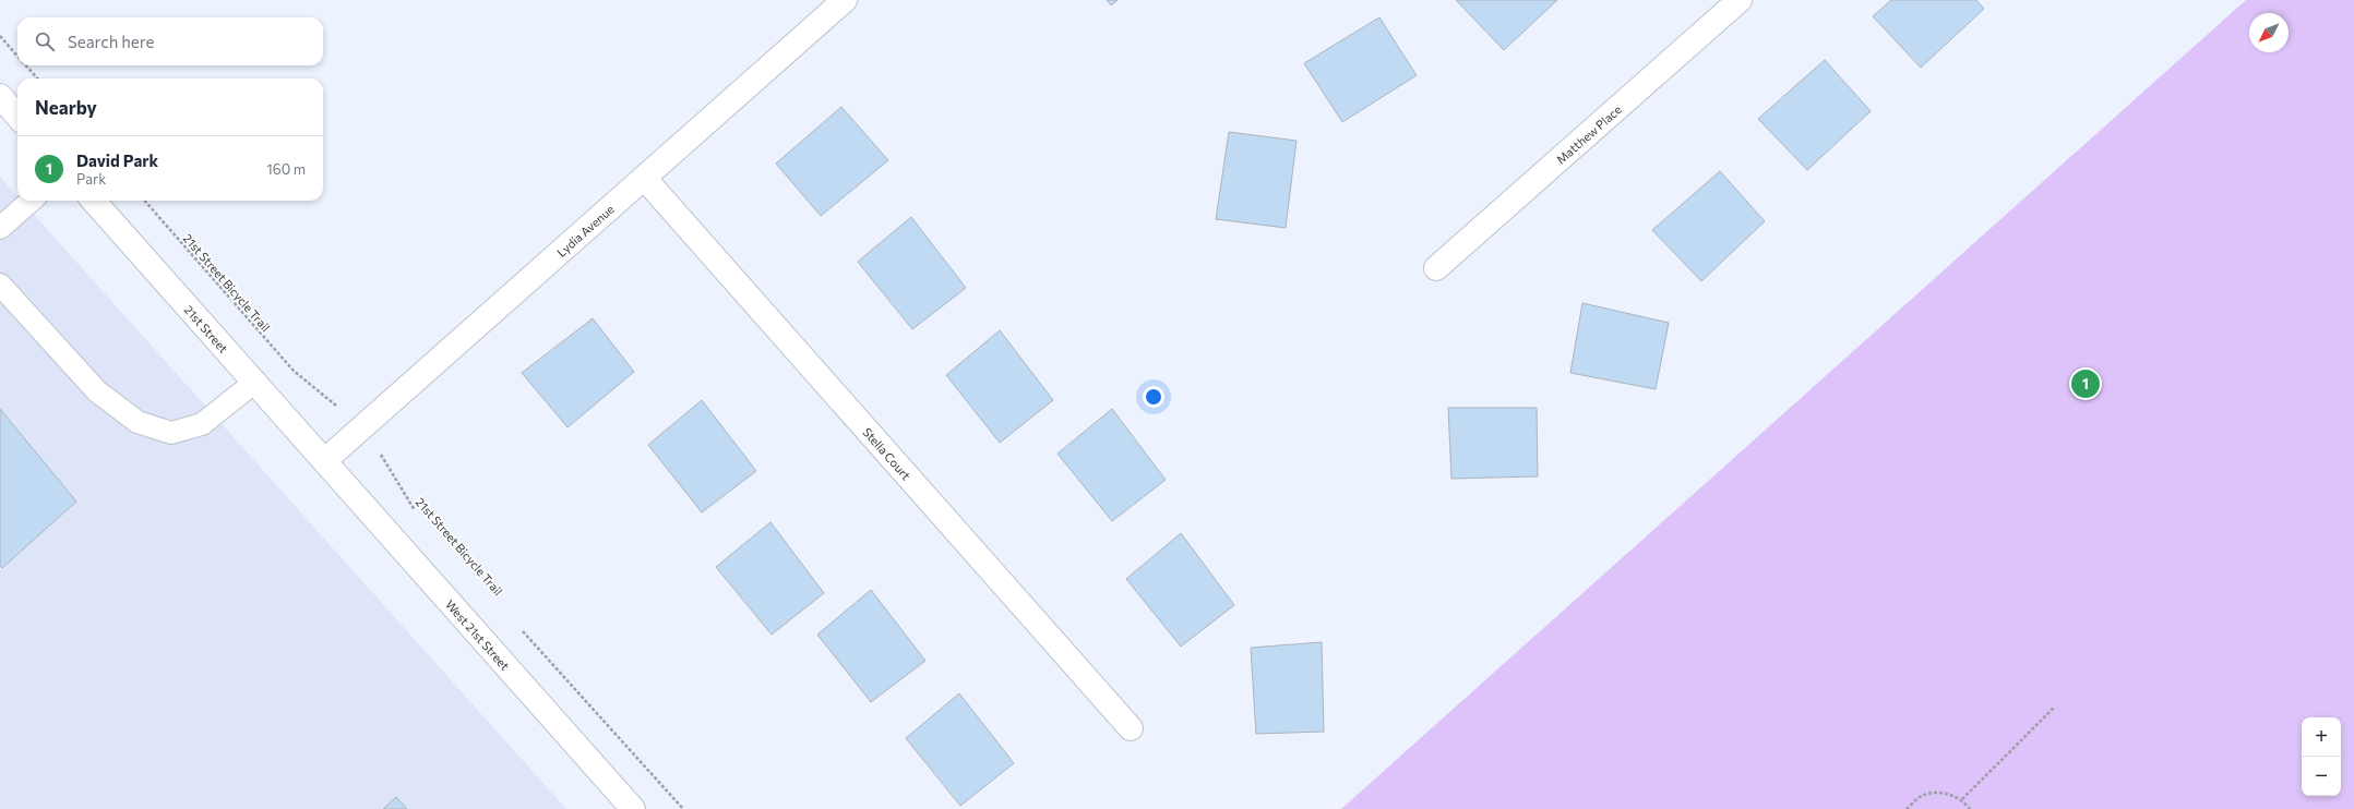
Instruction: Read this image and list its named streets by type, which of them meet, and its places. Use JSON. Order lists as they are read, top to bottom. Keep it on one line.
{"streets":{"street":["Matthew Place","Lydia Avenue","21st Street","Stella Court","West 21st Street"],"path":["21st Street Bicycle Trail"]},"crossings":[["Lydia Avenue","21st Street Bicycle Trail"],["Lydia Avenue","21st Street"],["Lydia Avenue","Stella Court"],["Lydia Avenue","West 21st Street"],["21st Street","West 21st Street"]],"north":"bottom left","page":{"search":"Search here","heading":"Nearby","list":[{"mark":"1","name":"David Park","note":"Park","value":"160 m"}],"pins":"1","map_buttons":["+","−"]}}
